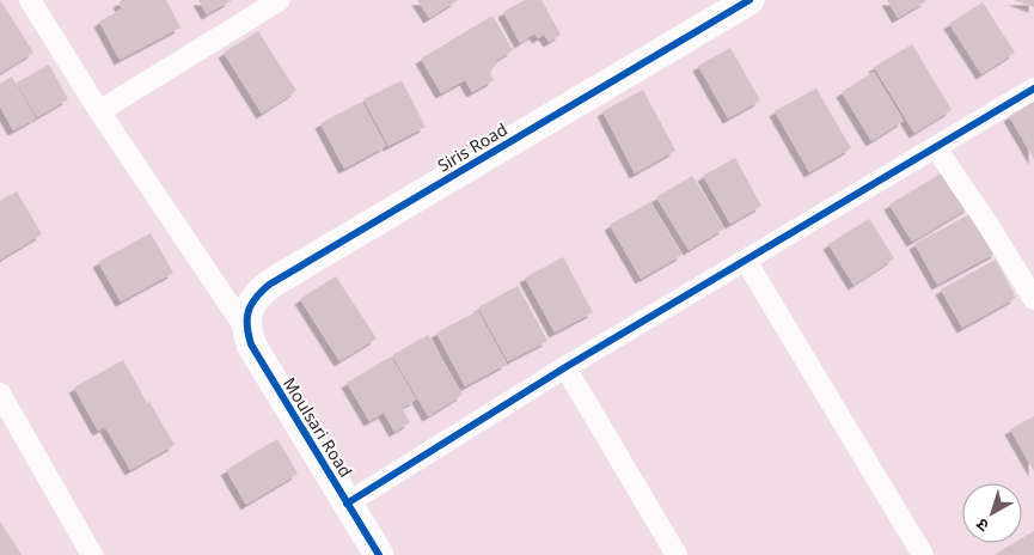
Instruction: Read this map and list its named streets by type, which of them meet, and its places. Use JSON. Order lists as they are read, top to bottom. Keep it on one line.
{"streets":{"street":["Siris Road","Moulsari Road"]},"crossings":[["Siris Road","Moulsari Road"]],"north":"bottom left"}
